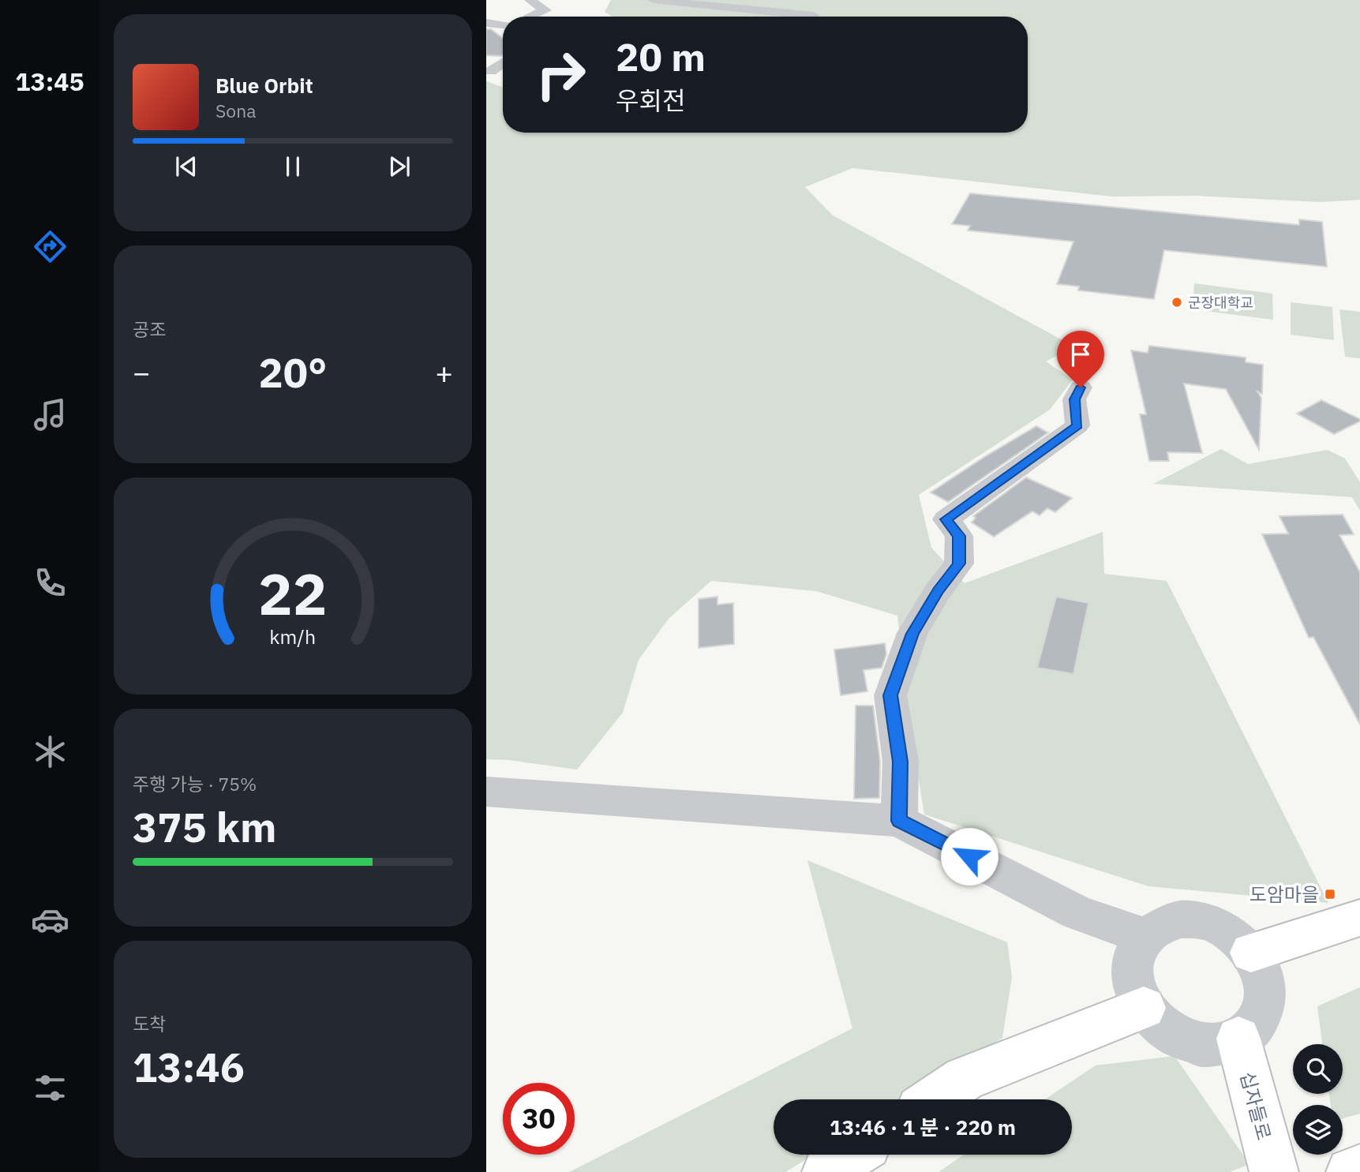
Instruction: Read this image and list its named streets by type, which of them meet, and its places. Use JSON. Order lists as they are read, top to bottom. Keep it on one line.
{"streets":{"main road":["십자들로"]},"places":{"other":["군장대학교"],"transit":["도암마을"]},"page":{"tabs":"13:45","turn":["20 m","우회전"],"song":["Blue Orbit","Sona"],"tile":["공조",["주행 가능 · 75%","375 km"],["도착","13:46"]],"heat":["−","20°","+"],"limit":"30","trip":"13:46 · 1 분 · 220 m","gauge":["22","km/h"]}}
